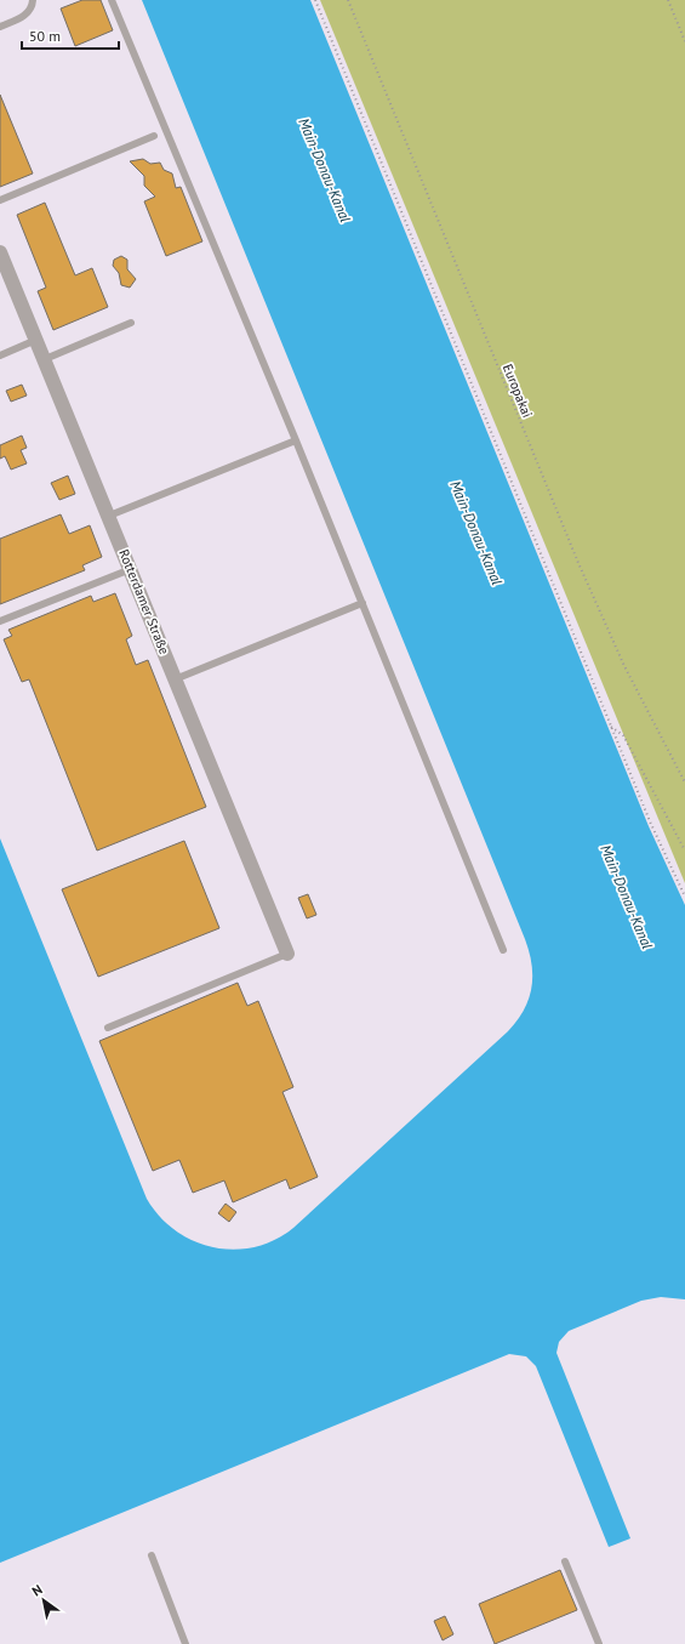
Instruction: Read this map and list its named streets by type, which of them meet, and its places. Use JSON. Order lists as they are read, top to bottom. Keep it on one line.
{"streets":{"street":["Rotterdamer Straße"],"path":["Europakai"]},"water":["Main-Donau-Kanal"],"scale_bar":"50 m","north":"top left"}
